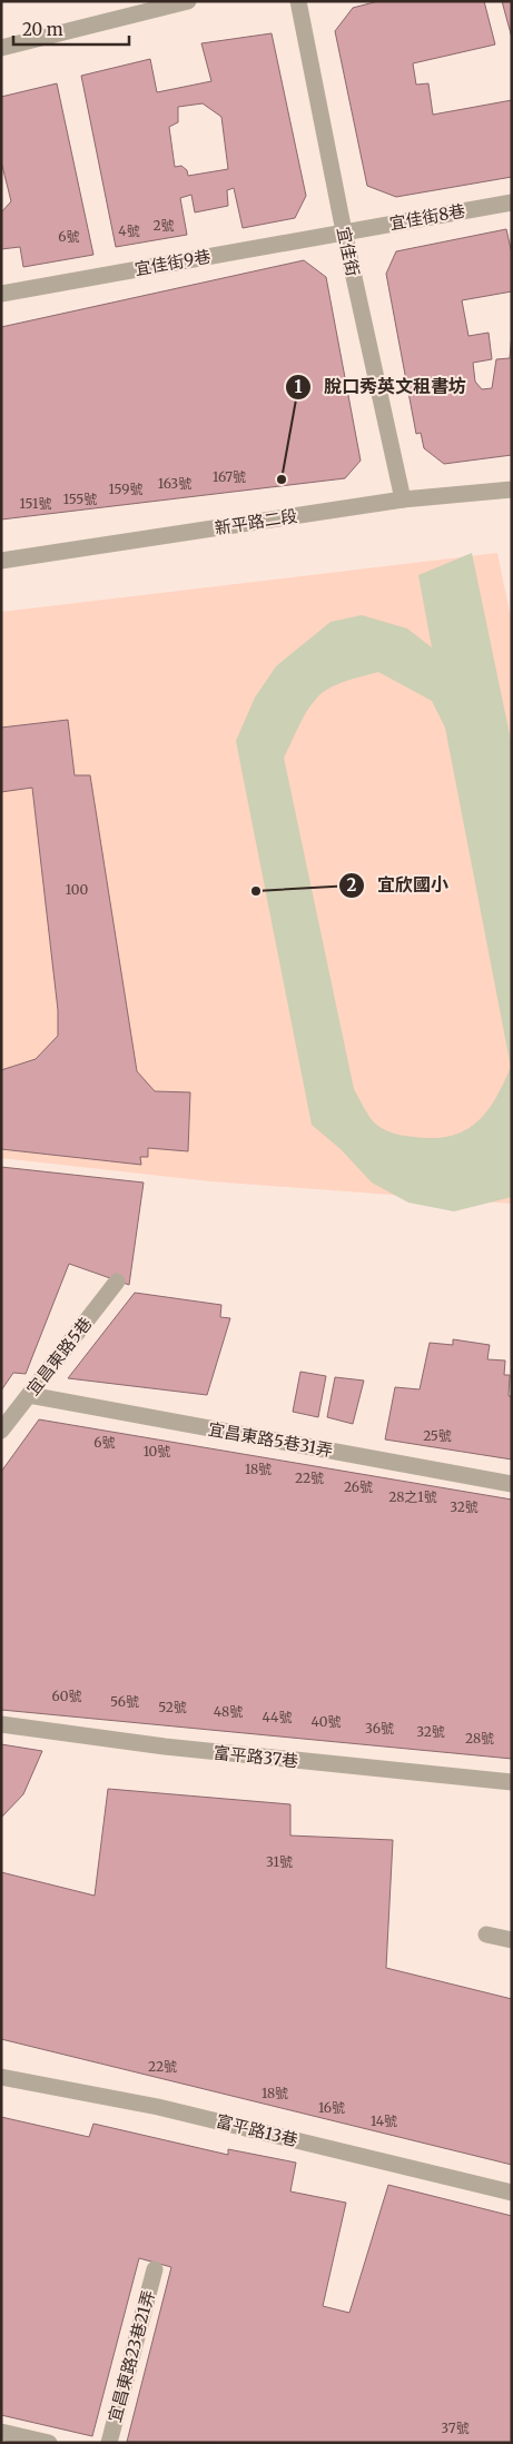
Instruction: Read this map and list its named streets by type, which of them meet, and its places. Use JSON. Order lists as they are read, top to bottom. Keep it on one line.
{"streets":{"street":["宜佳街8巷","宜佳街","宜佳街9巷","新平路二段","宜昌東路5巷","宜昌東路5巷31弄","富平路37巷","富平路13巷","宜昌東路23巷21弄"]},"crossings":[["宜佳街8巷","宜佳街"],["宜佳街8巷","宜佳街9巷"],["宜佳街","宜佳街9巷"],["宜佳街","新平路二段"],["宜昌東路5巷","宜昌東路5巷31弄"]],"places":["脫口秀英文租書坊","宜欣國小"],"house_numbers":["2號","4號","6號","167號","163號","159號","155號","151號","100","25號","6號","10號","18號","22號","26號","28之1號","32號","60號","56號","52號","48號","44號","40號","36號","32號","28號","31號","22號","18號","16號","14號","37號"],"scale_bar":"20 m"}
